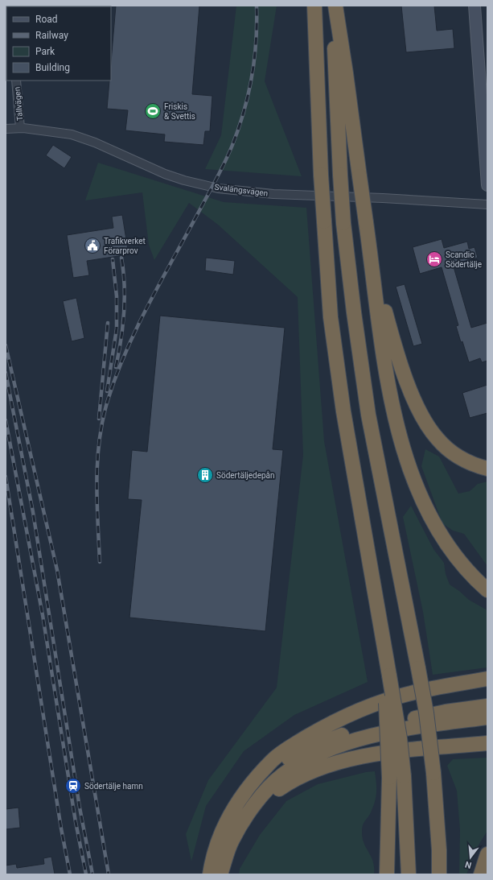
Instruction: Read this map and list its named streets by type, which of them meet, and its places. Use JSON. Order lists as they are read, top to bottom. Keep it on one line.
{"streets":{"street":["Tallvägen","Svalängsvägen"]},"crossings":[["Tallvägen","Svalängsvägen"]],"places":{"sports":["Friskis & Svettis"],"public building":["Trafikverket Förarprov"],"hotel":["Scandic Södertälje"],"building":["Södertäljedepån"],"station":["Södertälje hamn"]},"legend":["Road","Railway","Park","Building"],"north":"bottom"}
